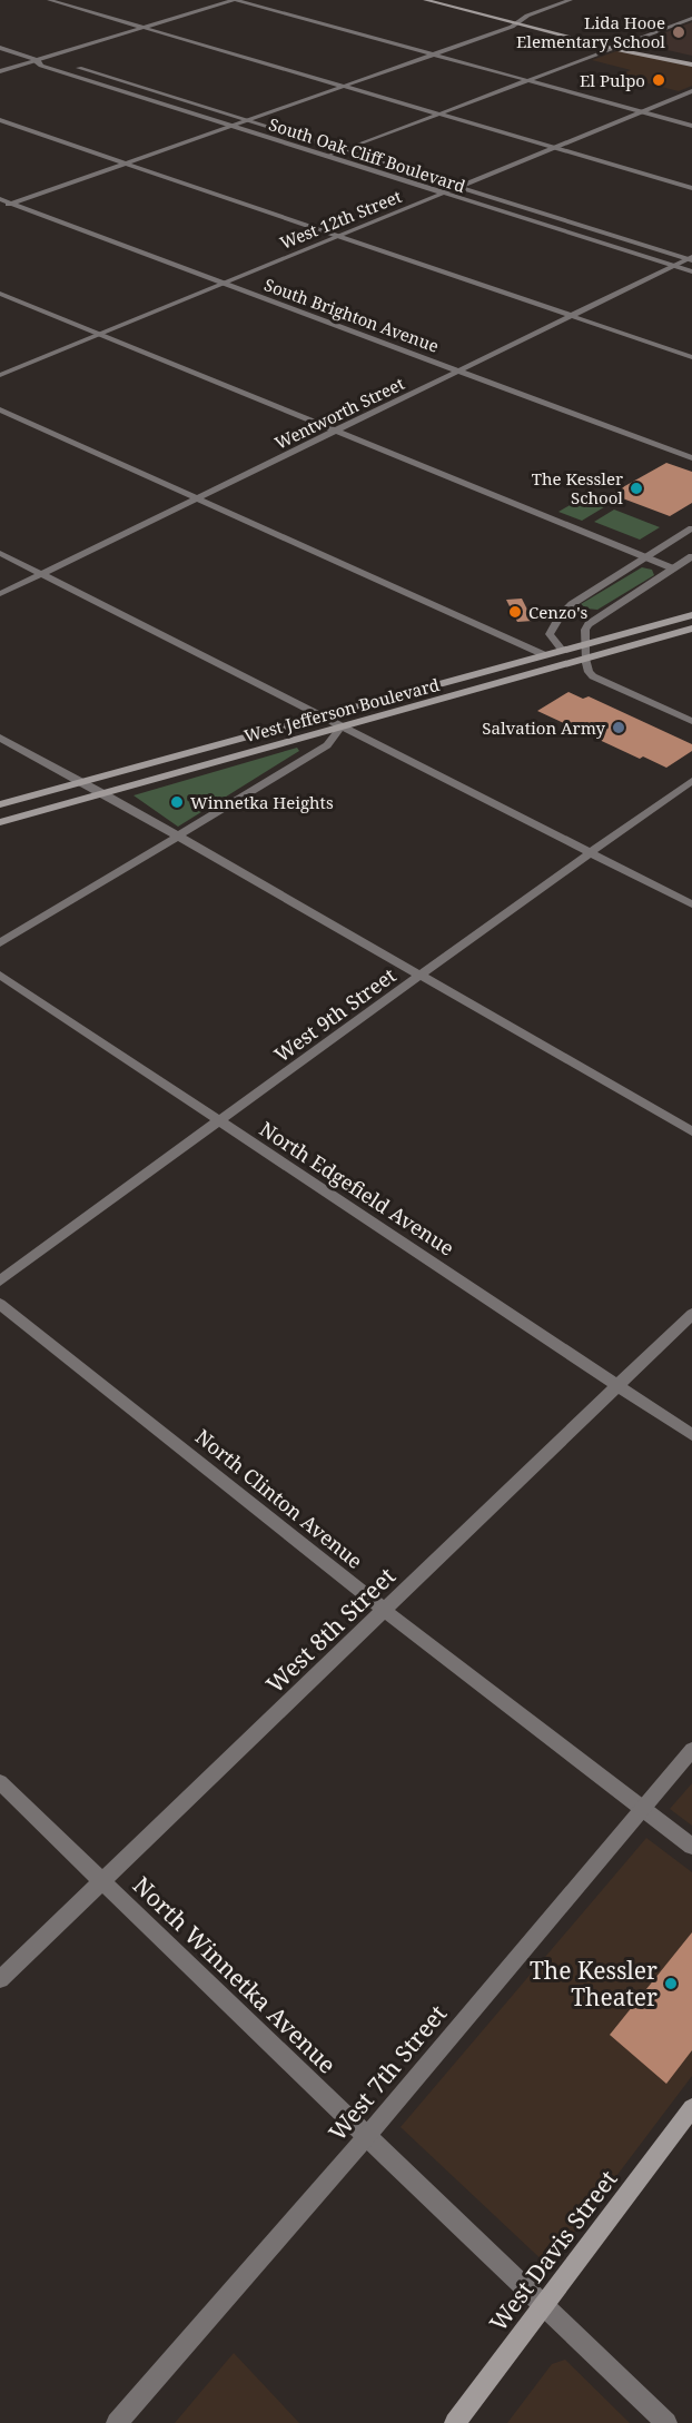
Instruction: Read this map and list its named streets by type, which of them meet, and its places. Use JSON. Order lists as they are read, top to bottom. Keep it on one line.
{"streets":{"main road":["West Jefferson Boulevard","West Davis Street"],"street":["South Oak Cliff Boulevard","West 12th Street","South Brighton Avenue","Wentworth Street","West 9th Street","North Edgefield Avenue","North Clinton Avenue","West 8th Street","North Winnetka Avenue","West 7th Street"]},"crossings":[["South Oak Cliff Boulevard","West 12th Street"],["South Oak Cliff Boulevard","Wentworth Street"],["West 12th Street","South Brighton Avenue"],["South Brighton Avenue","Wentworth Street"],["West 9th Street","North Edgefield Avenue"],["North Edgefield Avenue","West 8th Street"],["North Clinton Avenue","West 8th Street"],["North Clinton Avenue","West 7th Street"],["West 8th Street","North Winnetka Avenue"],["North Winnetka Avenue","West 7th Street"],["North Winnetka Avenue","West Davis Street"]],"places":["Lida Hooe Elementary School","El Pulpo","The Kessler School","Cenzo's","Salvation Army","Winnetka Heights","The Kessler Theater"]}
